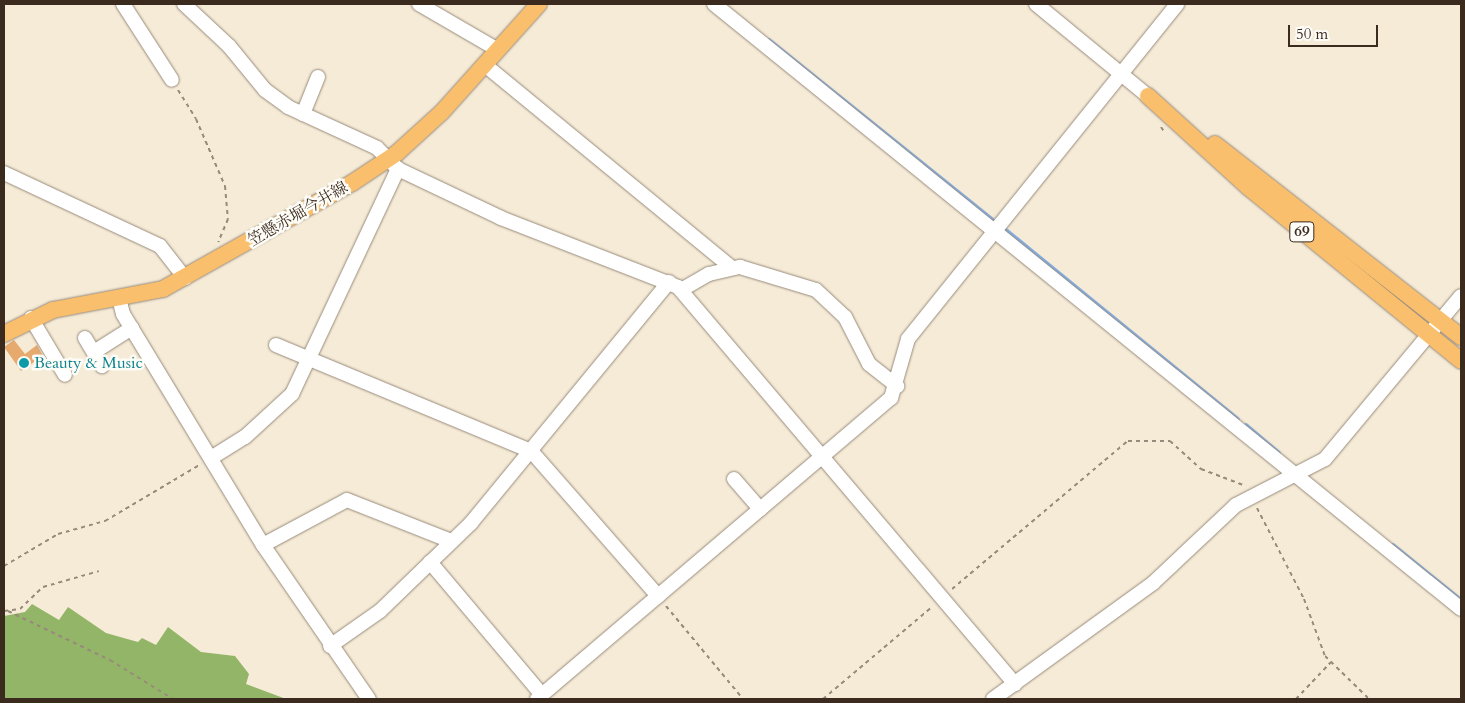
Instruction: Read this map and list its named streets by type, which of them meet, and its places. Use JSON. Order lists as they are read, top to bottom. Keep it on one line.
{"streets":{"main road":["笠懸赤堀今井線","69"]},"places":["Beauty & Music"],"scale_bar":"50 m"}
